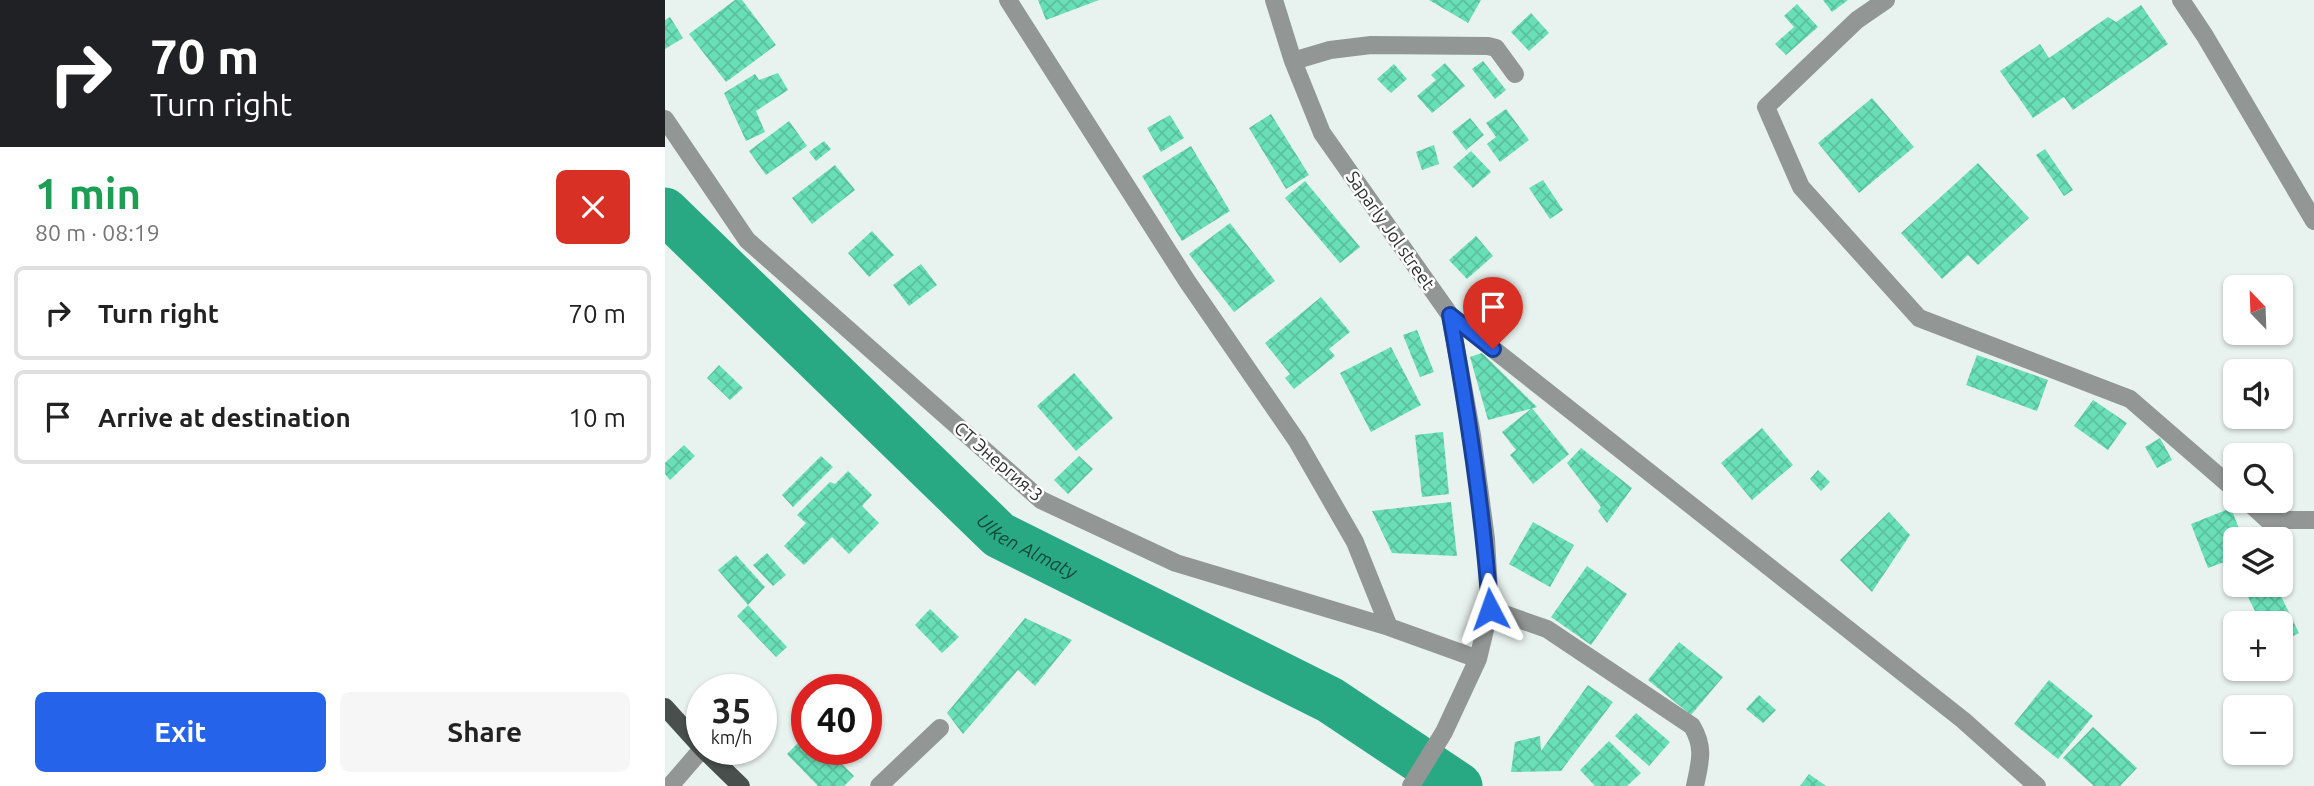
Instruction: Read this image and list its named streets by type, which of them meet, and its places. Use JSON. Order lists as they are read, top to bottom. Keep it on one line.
{"streets":{"street":["Saparly Jol street","СТ Энергия-3"]},"crossings":[["Saparly Jol street","СТ Энергия-3"]],"water":["Ulken Almaty"],"north":"top left","page":{"turn":["70 m","Turn right"],"heading":["1 min","80 m · 08:19"],"list":[{"name":"Turn right","value":"70 m"},{"name":"Arrive at destination","value":"10 m"}],"map_buttons":["+","−"],"speed":"35 km/h","limit":"40","buttons":["Exit","Share"]}}
